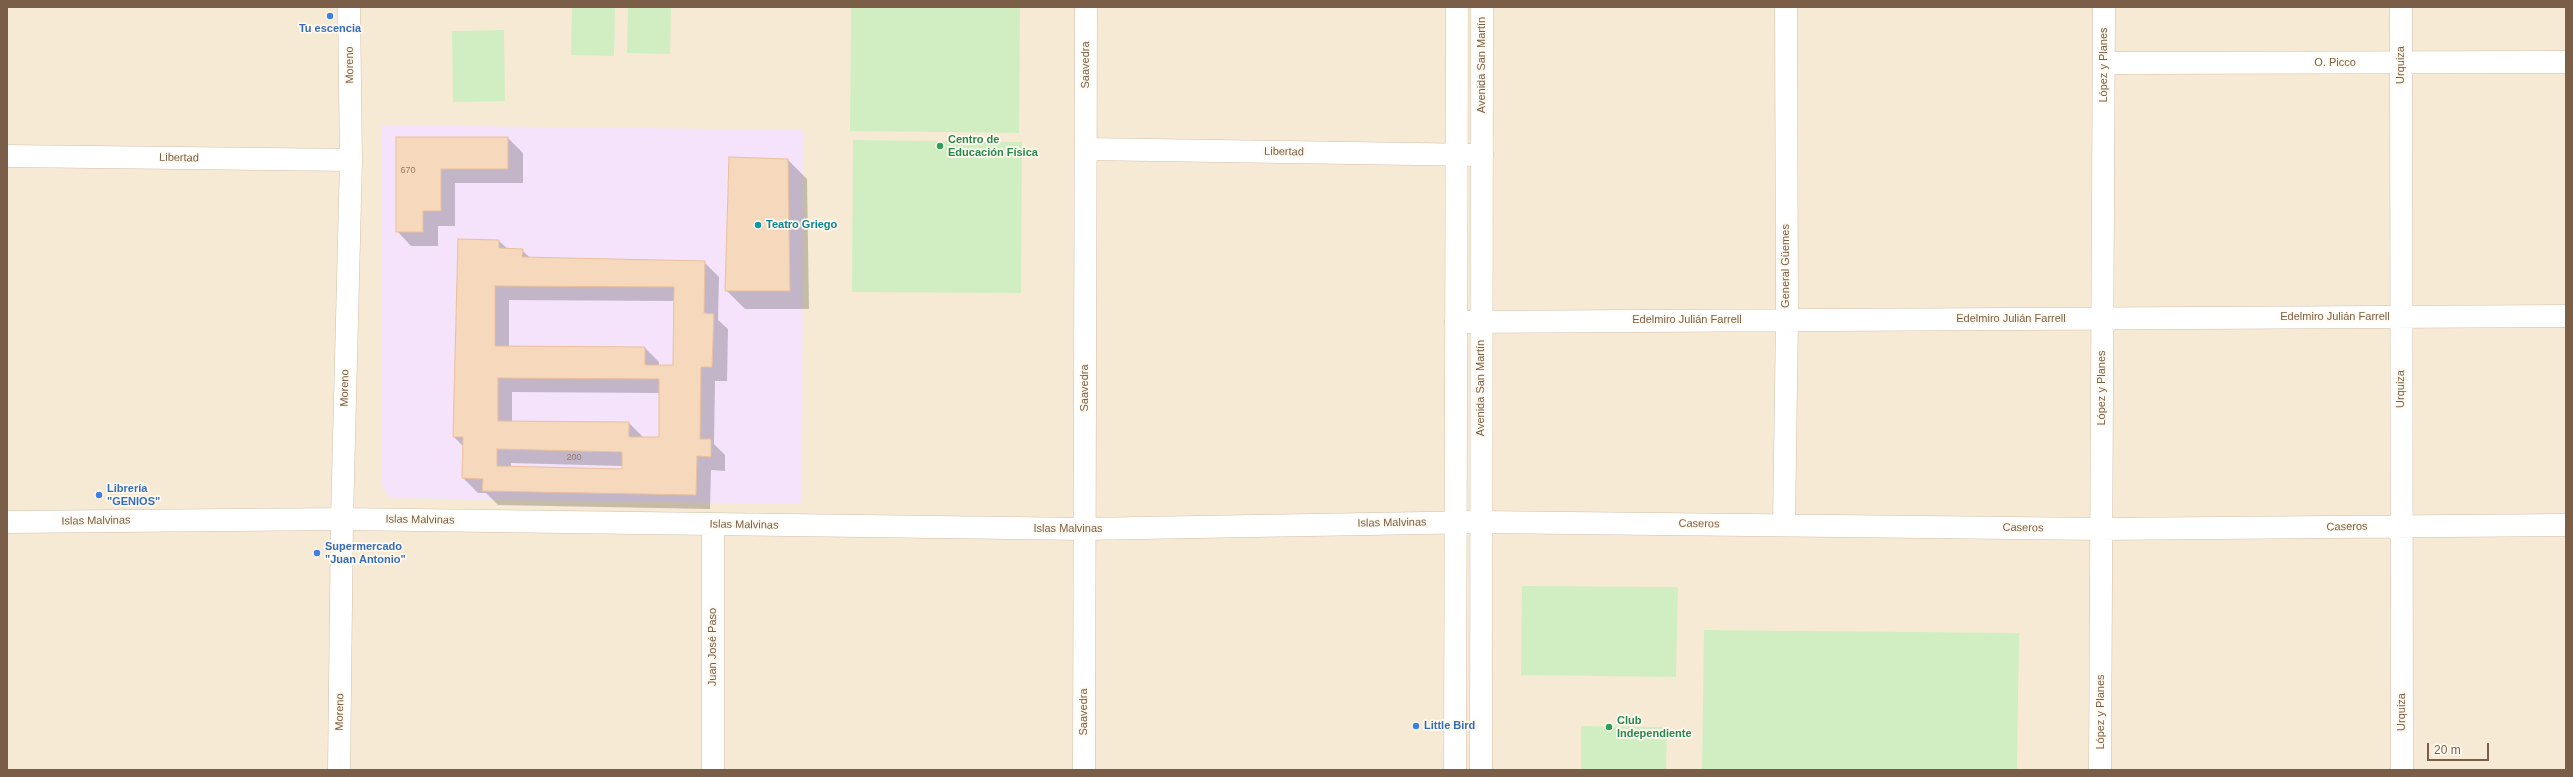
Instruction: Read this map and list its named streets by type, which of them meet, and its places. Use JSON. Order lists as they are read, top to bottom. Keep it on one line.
{"streets":{"street":["O. Picco","Moreno","Saavedra","Avenida San Martín","López y Planes","Urquiza","Libertad","General Güemes","Edelmiro Julián Farrell","Islas Malvinas","Caseros","Juan José Paso"]},"crossings":[["O. Picco","López y Planes"],["O. Picco","Urquiza"],["Moreno","Libertad"],["Moreno","Islas Malvinas"],["Saavedra","Libertad"],["Saavedra","Islas Malvinas"],["Avenida San Martín","Libertad"],["Avenida San Martín","Edelmiro Julián Farrell"],["Avenida San Martín","Islas Malvinas"],["Avenida San Martín","Caseros"],["López y Planes","Edelmiro Julián Farrell"],["López y Planes","Caseros"],["Urquiza","Edelmiro Julián Farrell"],["Urquiza","Caseros"],["General Güemes","Edelmiro Julián Farrell"],["General Güemes","Caseros"],["Islas Malvinas","Caseros"],["Islas Malvinas","Juan José Paso"]],"places":["Tu escencia","Centro de Educación Física","Teatro Griego","Librería \"GENIOS\"","Supermercado \"Juan Antonio\"","Little Bird","Club Independiente"],"house_numbers":["670","200"],"scale_bar":"20 m"}
